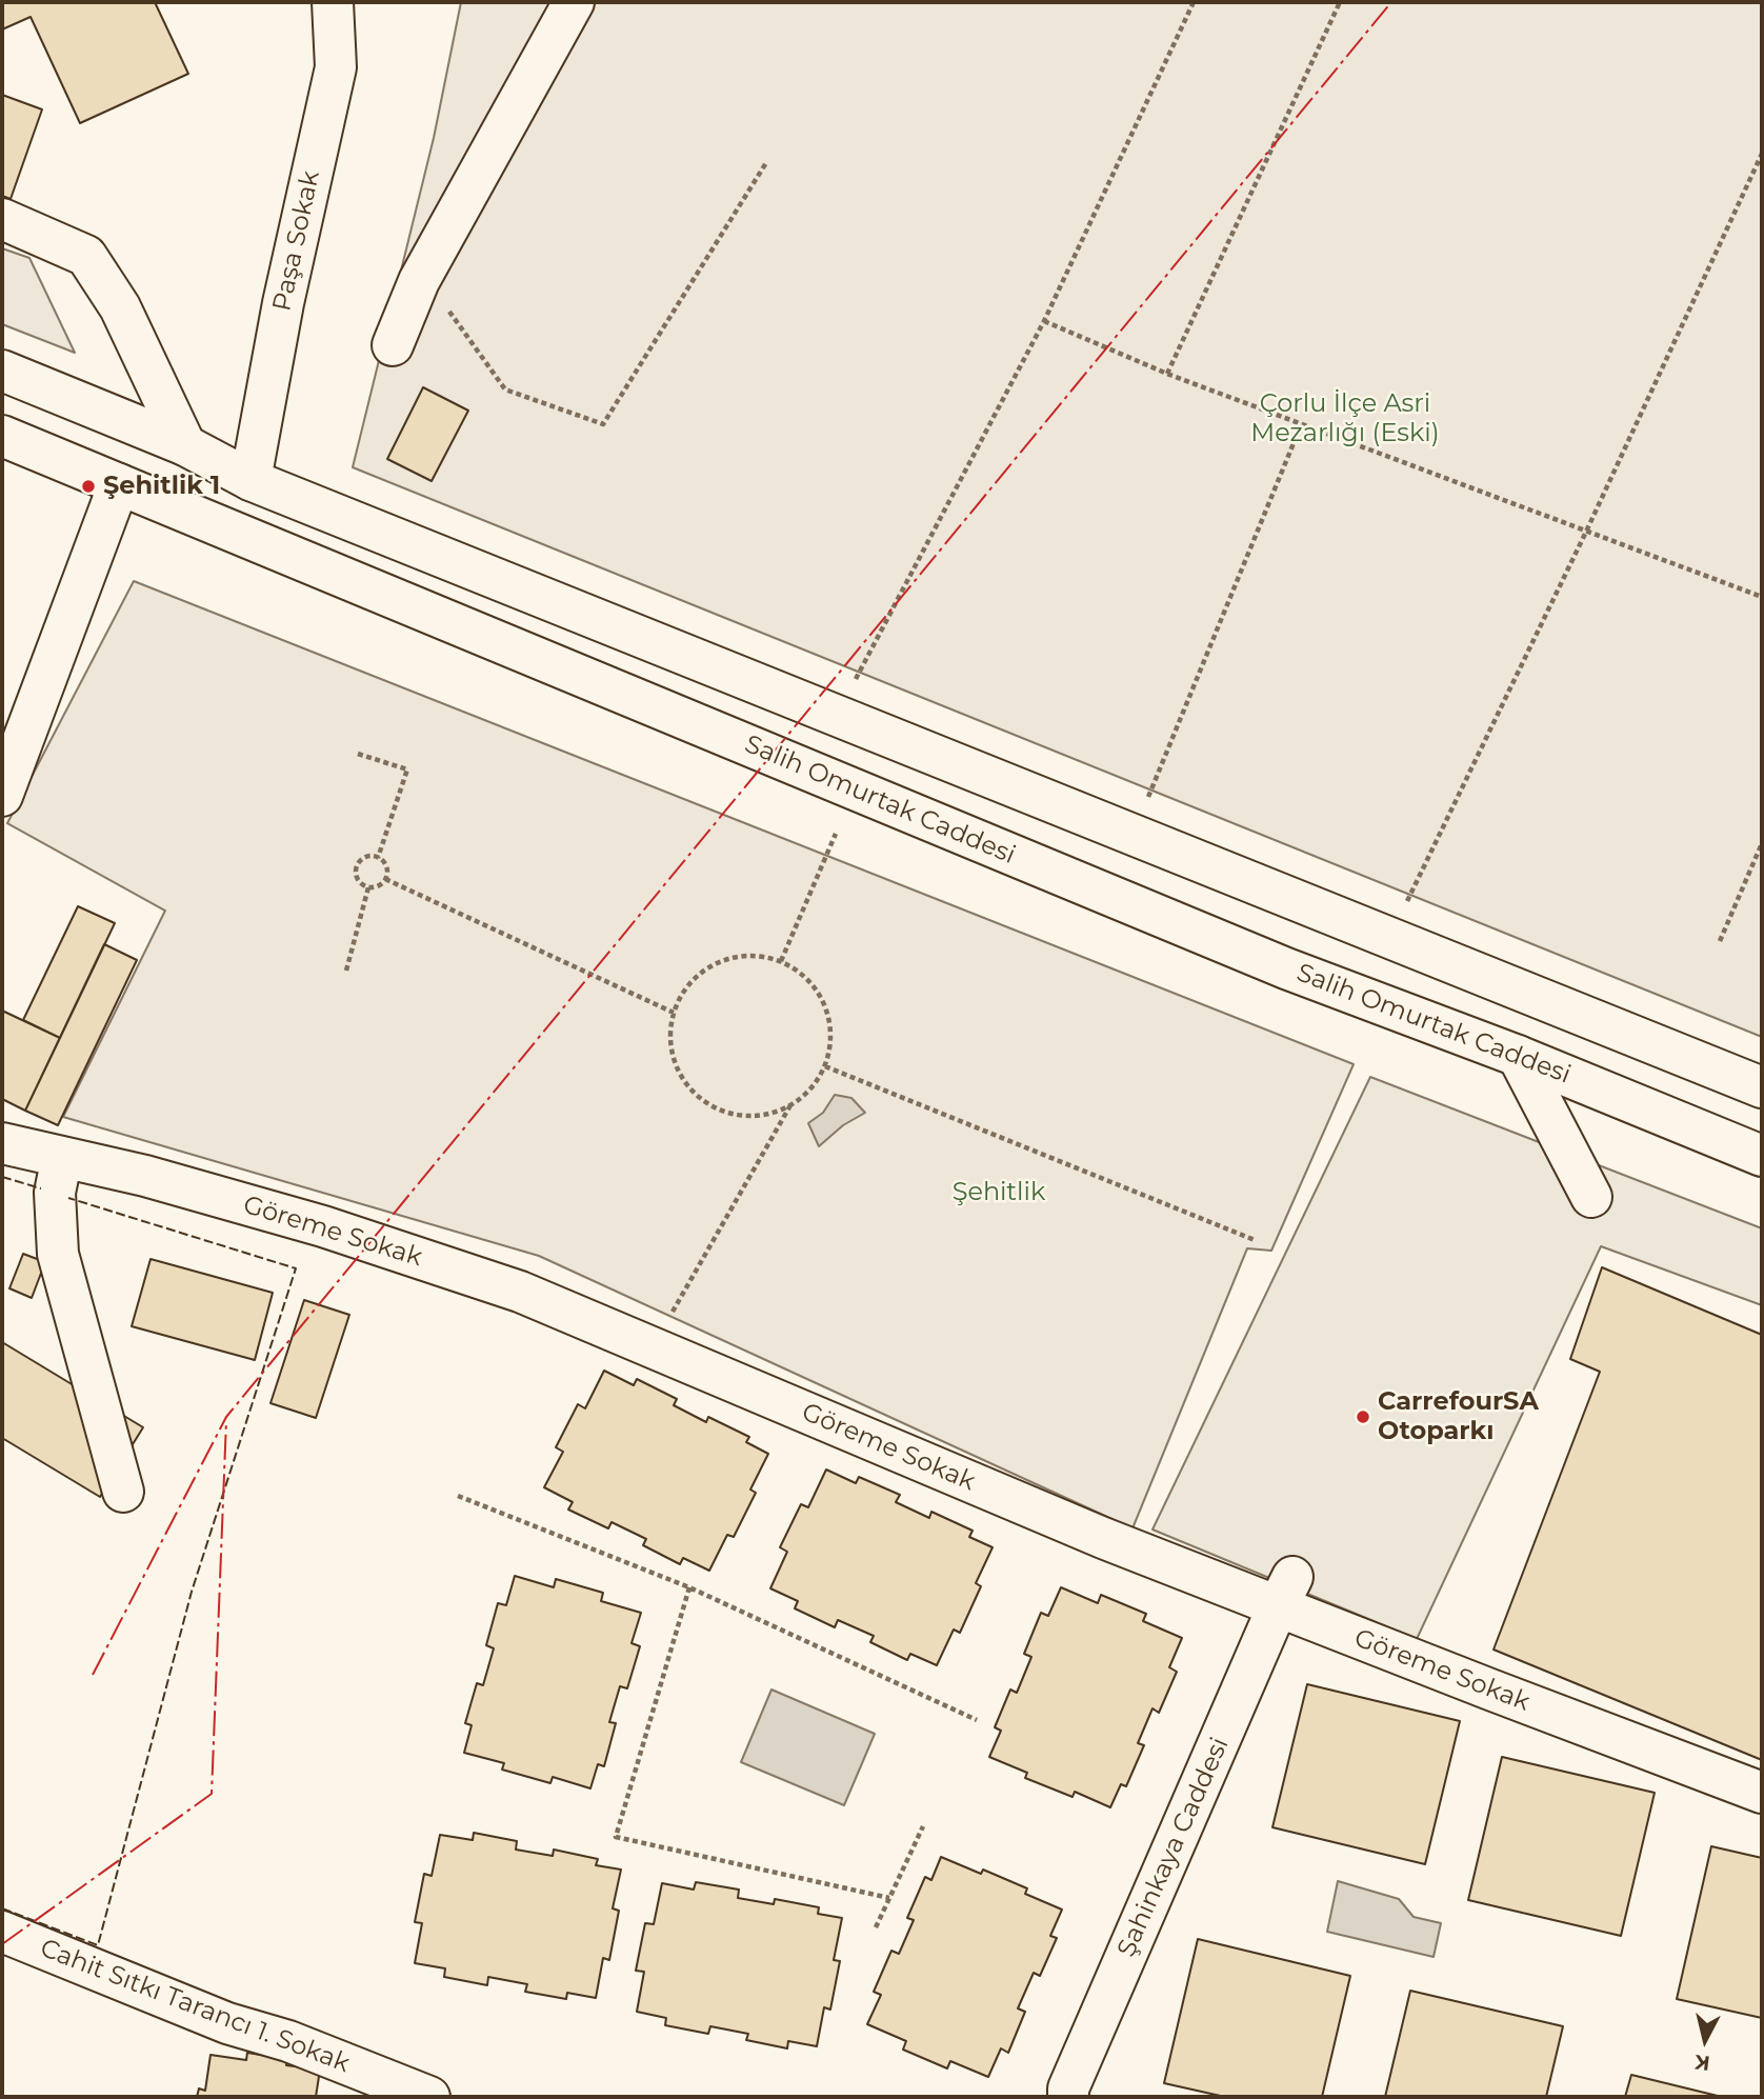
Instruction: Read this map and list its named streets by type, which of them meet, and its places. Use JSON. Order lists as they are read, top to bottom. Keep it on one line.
{"streets":{"main road":["Paşa Sokak","Salih Omurtak Caddesi","Göreme Sokak","Şahinkaya Caddesi","Cahit Sıtkı Tarancı 1. Sokak"]},"crossings":[["Göreme Sokak","Şahinkaya Caddesi"]],"parks":["Çorlu İlçe Asri Mezarlığı (Eski)","Şehitlik"],"places":["Şehitlik 1","CarrefourSA Otoparkı"],"north":"bottom"}
